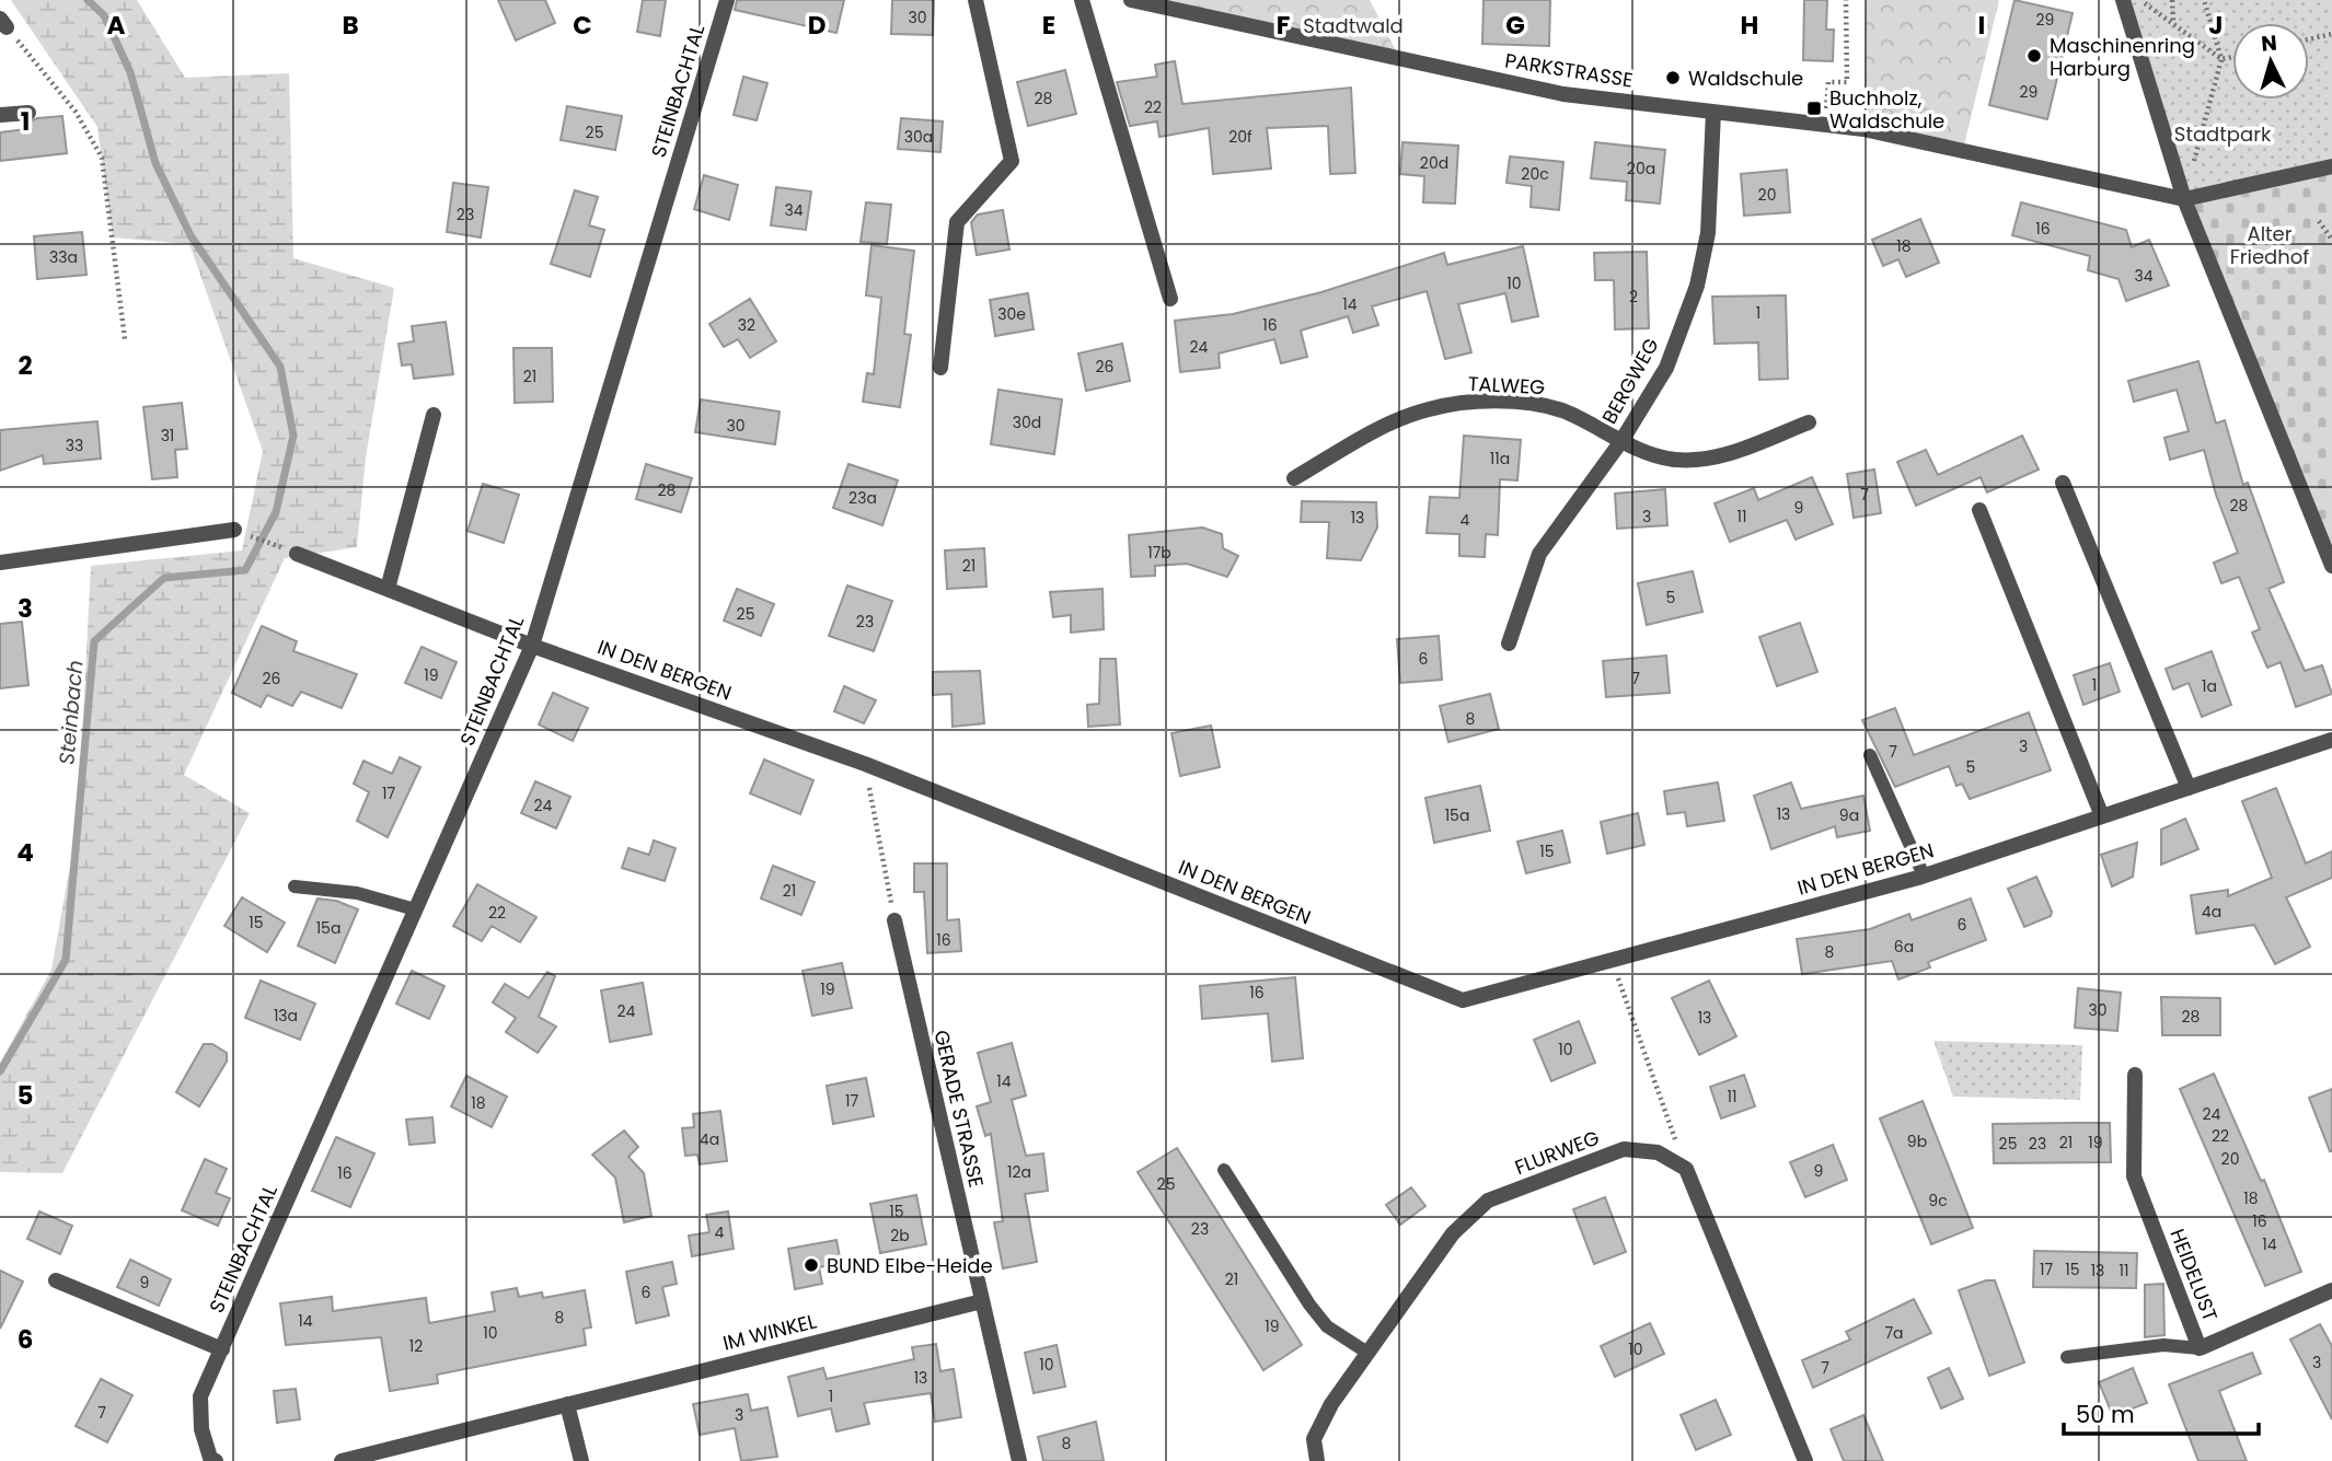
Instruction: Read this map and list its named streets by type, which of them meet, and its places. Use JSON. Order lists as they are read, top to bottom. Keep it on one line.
{"streets":{"street":["PARKSTRASSE","STEINBACHTAL","BERGWEG","TALWEG","IN DEN BERGEN","GERADE STRASSE","FLURWEG","HEIDELUST","IM WINKEL"]},"crossings":[["PARKSTRASSE","BERGWEG"],["STEINBACHTAL","IN DEN BERGEN"],["BERGWEG","TALWEG"],["GERADE STRASSE","IM WINKEL"]],"water":["Steinbach"],"parks":["Stadtwald","Stadtpark","Alter Friedhof"],"places":{"other":["Maschinenring Harburg","Waldschule","BUND Elbe-Heide"],"transit":["Buchholz, Waldschule"]},"house_numbers":["30","29","29","28","22","25","30a","20f","20d","20a","20c","20","34","23","16","18","33a","34","10","2","14","1","30e","32","16","24","26","21","30d","30","31","33","11a","28","7","23a","28","9","3","11","13","4","17b","21","5","25","23","6","19","26","7","1","1a","8","3","7","5","17","24","13","15a","9a","15","21","4a","22","15","6","15a","16","6a","8","19","16","30","24","13a","28","13","10","14","11","17","18","24","22","4a","9b","21","19","25","23","20","9","12a","16","25","18","9c","15","16","23","4","2b","14","17","15","13","11","21","9","6","8","14","19","10","7a","12","10","3","10","7","13","1","7","3","8"],"scale_bar":"50 m","north":"top","grid":{"columns":["A","B","C","D","E","F","G","H","I","J"],"rows":["1","2","3","4","5","6"]}}
